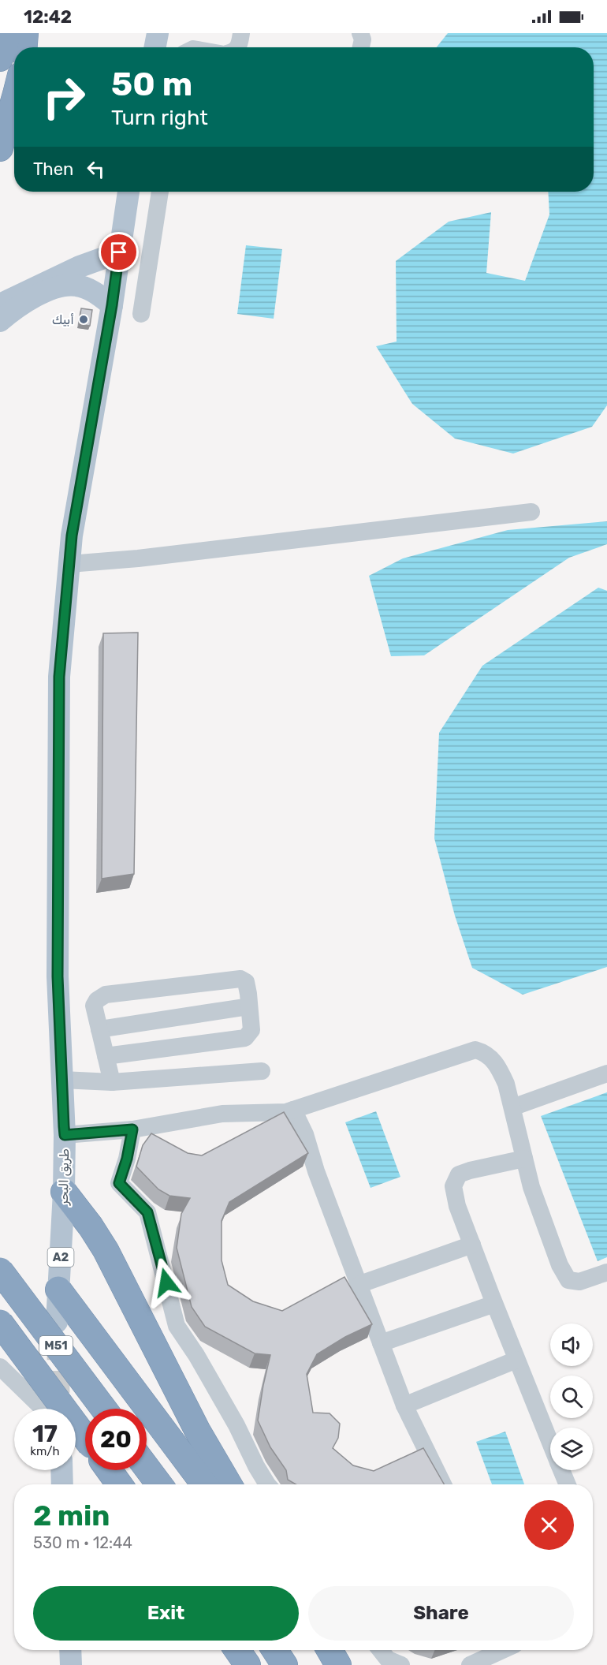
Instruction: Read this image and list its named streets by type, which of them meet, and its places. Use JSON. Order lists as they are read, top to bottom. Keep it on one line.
{"streets":{"highway":["M51"],"main road":["طريق البحر","A2"]},"places":["أبيك"],"page":{"status":"12:42","turn":["50 m","Turn right"],"then":"Then","speed":"17 km/h","limit":"20","heading":["2 min","530 m · 12:44"],"buttons":["Exit","Share"]}}
